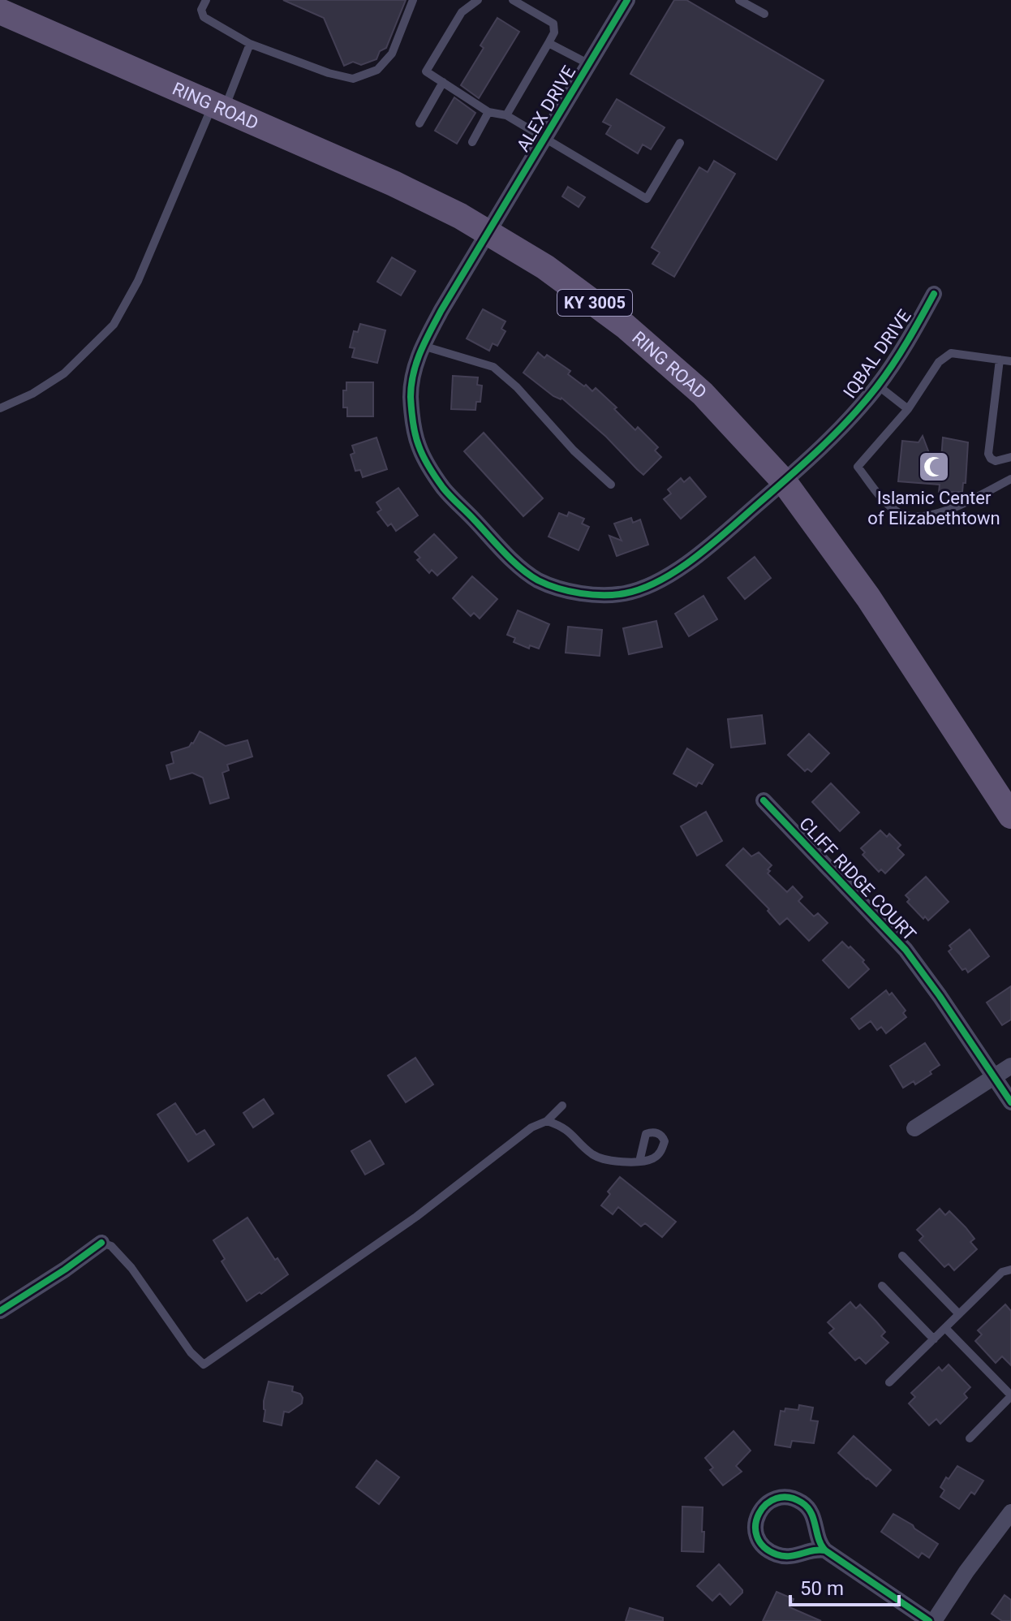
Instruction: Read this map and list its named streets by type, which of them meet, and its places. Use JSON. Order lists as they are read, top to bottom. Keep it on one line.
{"streets":{"main road":["RING ROAD","KY 3005"],"street":["ALEX DRIVE","IQBAL DRIVE","CLIFF RIDGE COURT"]},"crossings":[["RING ROAD","ALEX DRIVE"],["RING ROAD","IQBAL DRIVE"],["ALEX DRIVE","IQBAL DRIVE"]],"places":{"mosque":["Islamic Center of Elizabethtown"]},"scale_bar":"50 m"}
